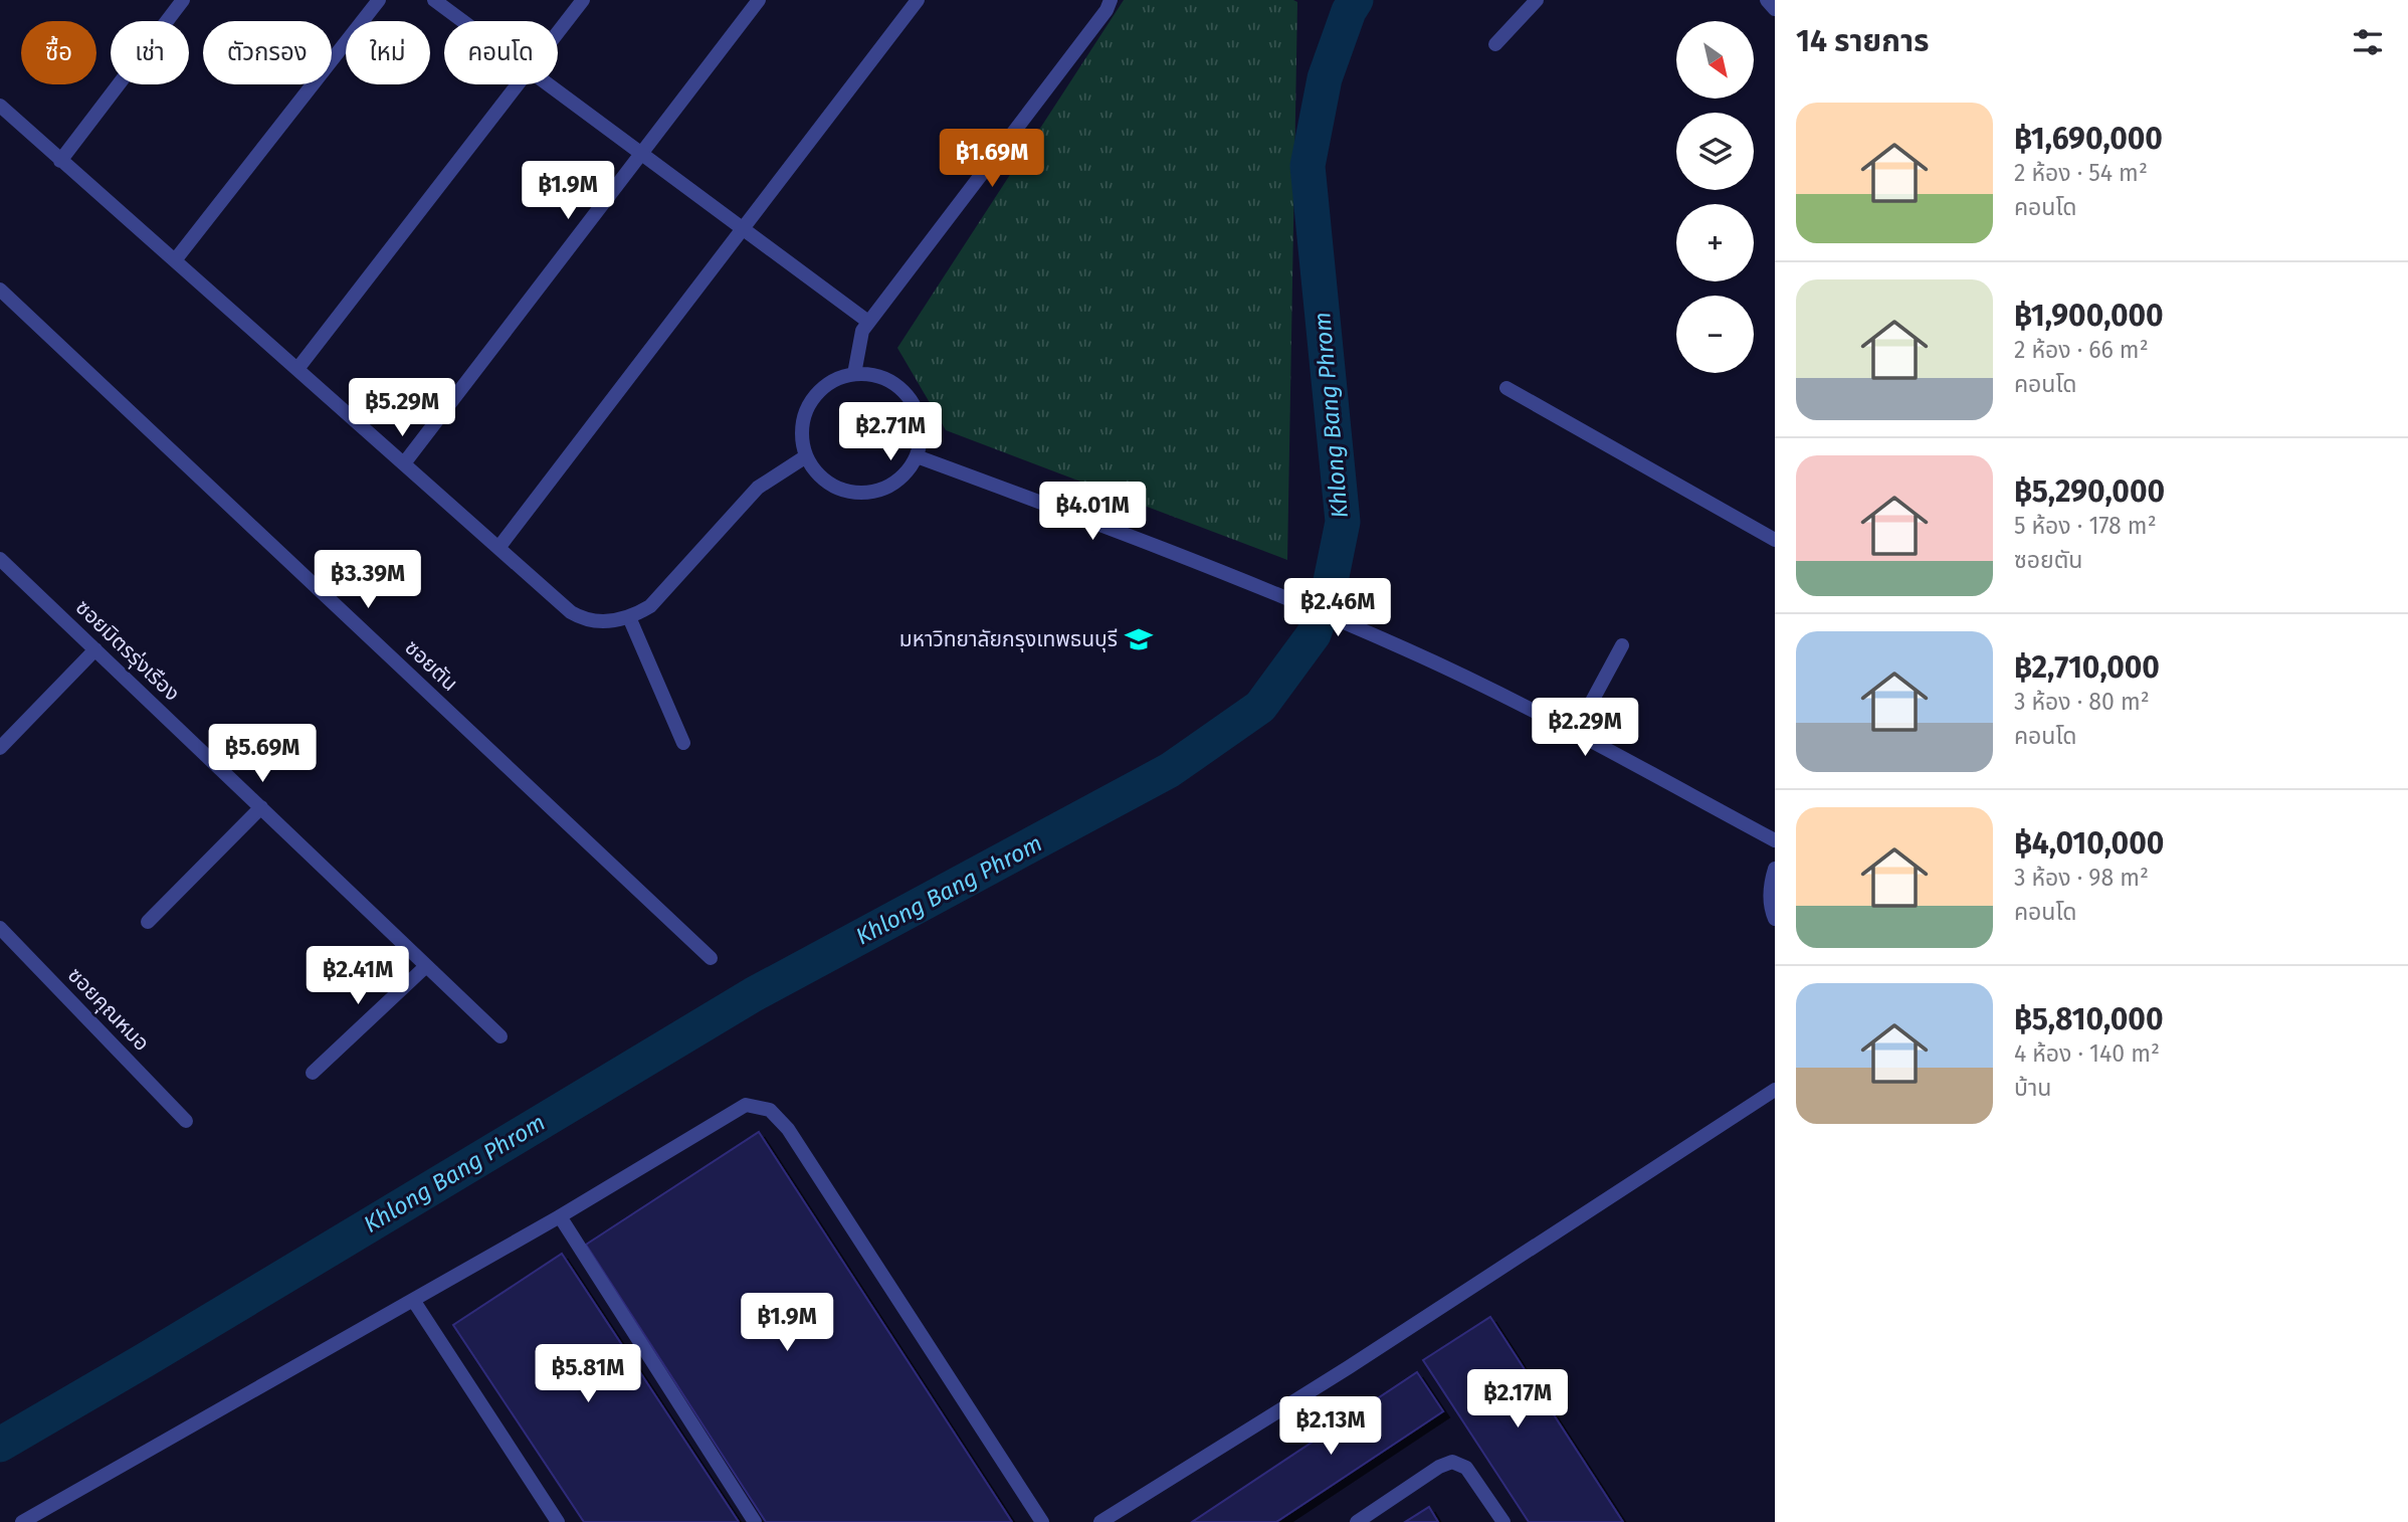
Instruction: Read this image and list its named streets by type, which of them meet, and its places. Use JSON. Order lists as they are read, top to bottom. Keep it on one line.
{"streets":{"street":["ซอยมิตรรุ่งเรือง","ซอยตัน","ซอยคุณหมอ"]},"water":["Khlong Bang Phrom"],"places":{"school or university":["มหาวิทยาลัยกรุงเทพธนบุรี"]},"north":"bottom right","page":{"heading":"14 รายการ","map_buttons":["+","−"],"chip":["ซื้อ","เช่า","ตัวกรอง","ใหม่","คอนโด"],"list":[{"name":"฿1,690,000","note":"2 ห้อง · 54 m² · คอนโด"},{"name":"฿1,900,000","note":"2 ห้อง · 66 m² · คอนโด"},{"name":"฿5,290,000","note":"5 ห้อง · 178 m² · ซอยตัน"},{"name":"฿2,710,000","note":"3 ห้อง · 80 m² · คอนโด"},{"name":"฿4,010,000","note":"3 ห้อง · 98 m² · คอนโด"},{"name":"฿5,810,000","note":"4 ห้อง · 140 m² · บ้าน"}],"price":["฿1.69M","฿1.9M","฿5.29M","฿2.71M","฿4.01M","฿3.39M","฿2.46M","฿2.29M","฿5.69M","฿2.41M","฿1.9M","฿5.81M","฿2.17M","฿2.13M"]}}
